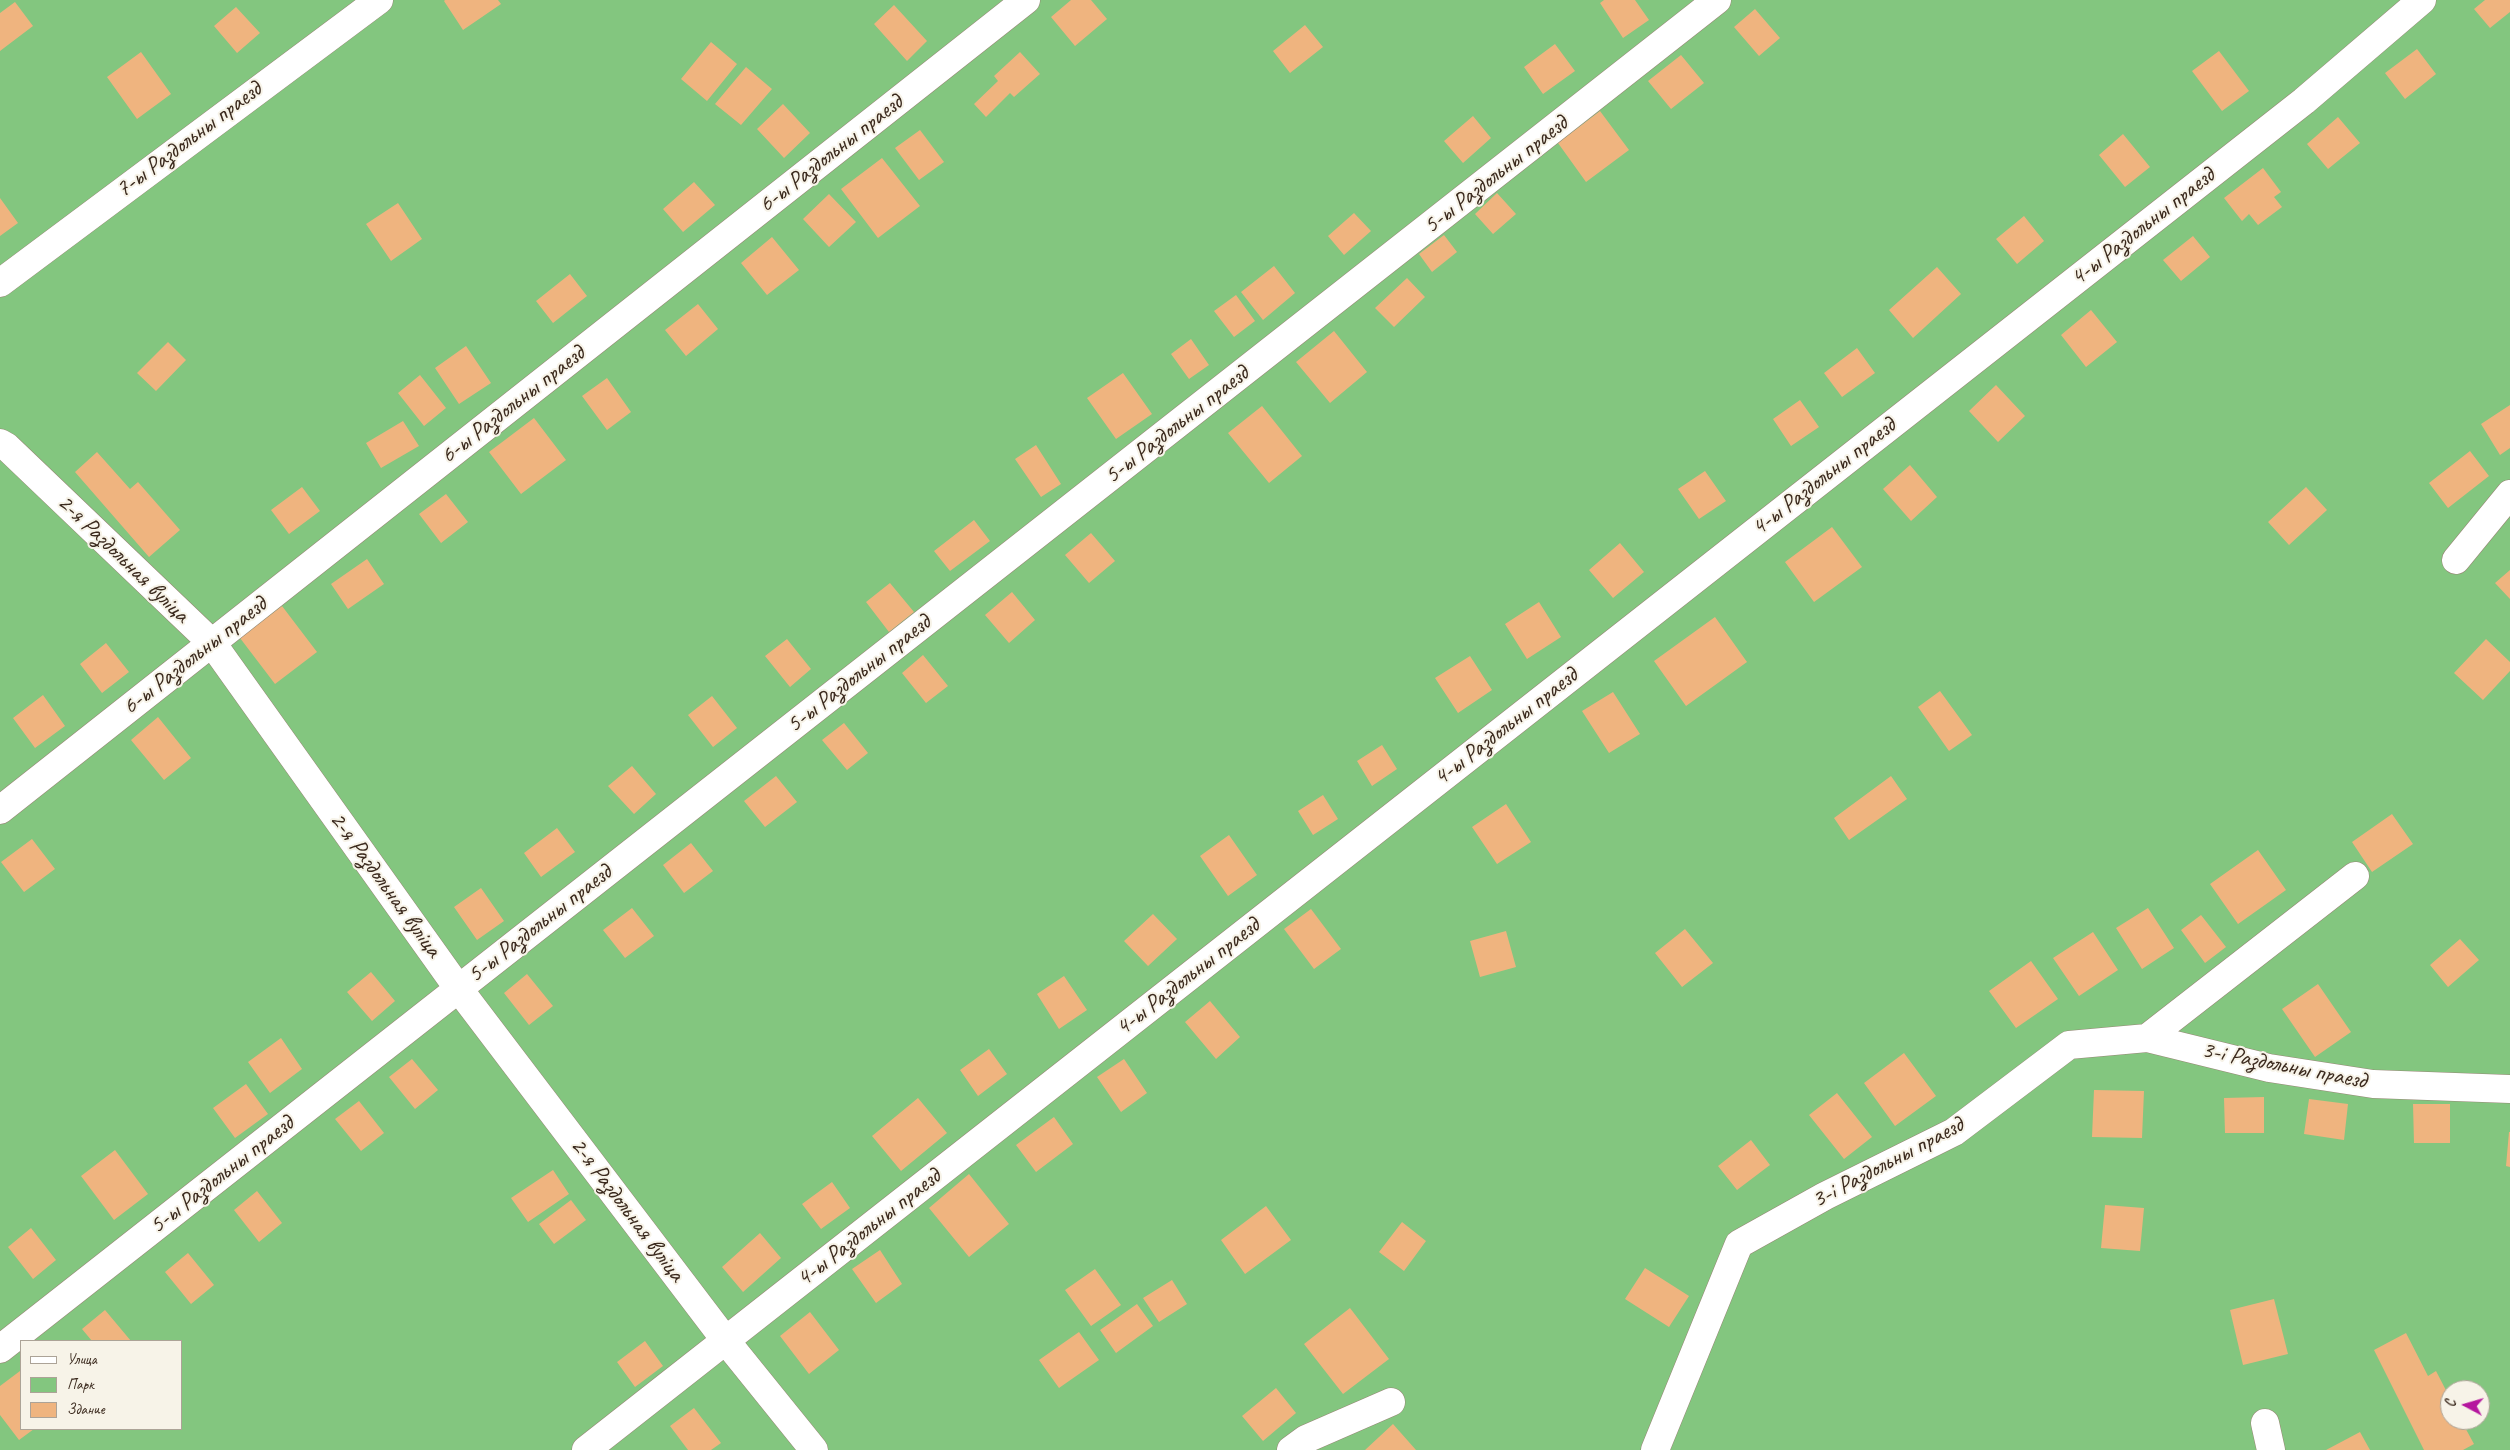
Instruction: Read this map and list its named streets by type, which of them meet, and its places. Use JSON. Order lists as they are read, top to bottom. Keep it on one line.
{"streets":{"lane":["7-ы Раздольны праезд","6-ы Раздольны праезд","5-ы Раздольны праезд","4-ы Раздольны праезд","2-я Раздольная вуліца","3-і Раздольны праезд"]},"crossings":[["6-ы Раздольны праезд","2-я Раздольная вуліца"],["5-ы Раздольны праезд","2-я Раздольная вуліца"],["4-ы Раздольны праезд","2-я Раздольная вуліца"]],"legend":["Улица","Парк","Здание"],"north":"left"}
